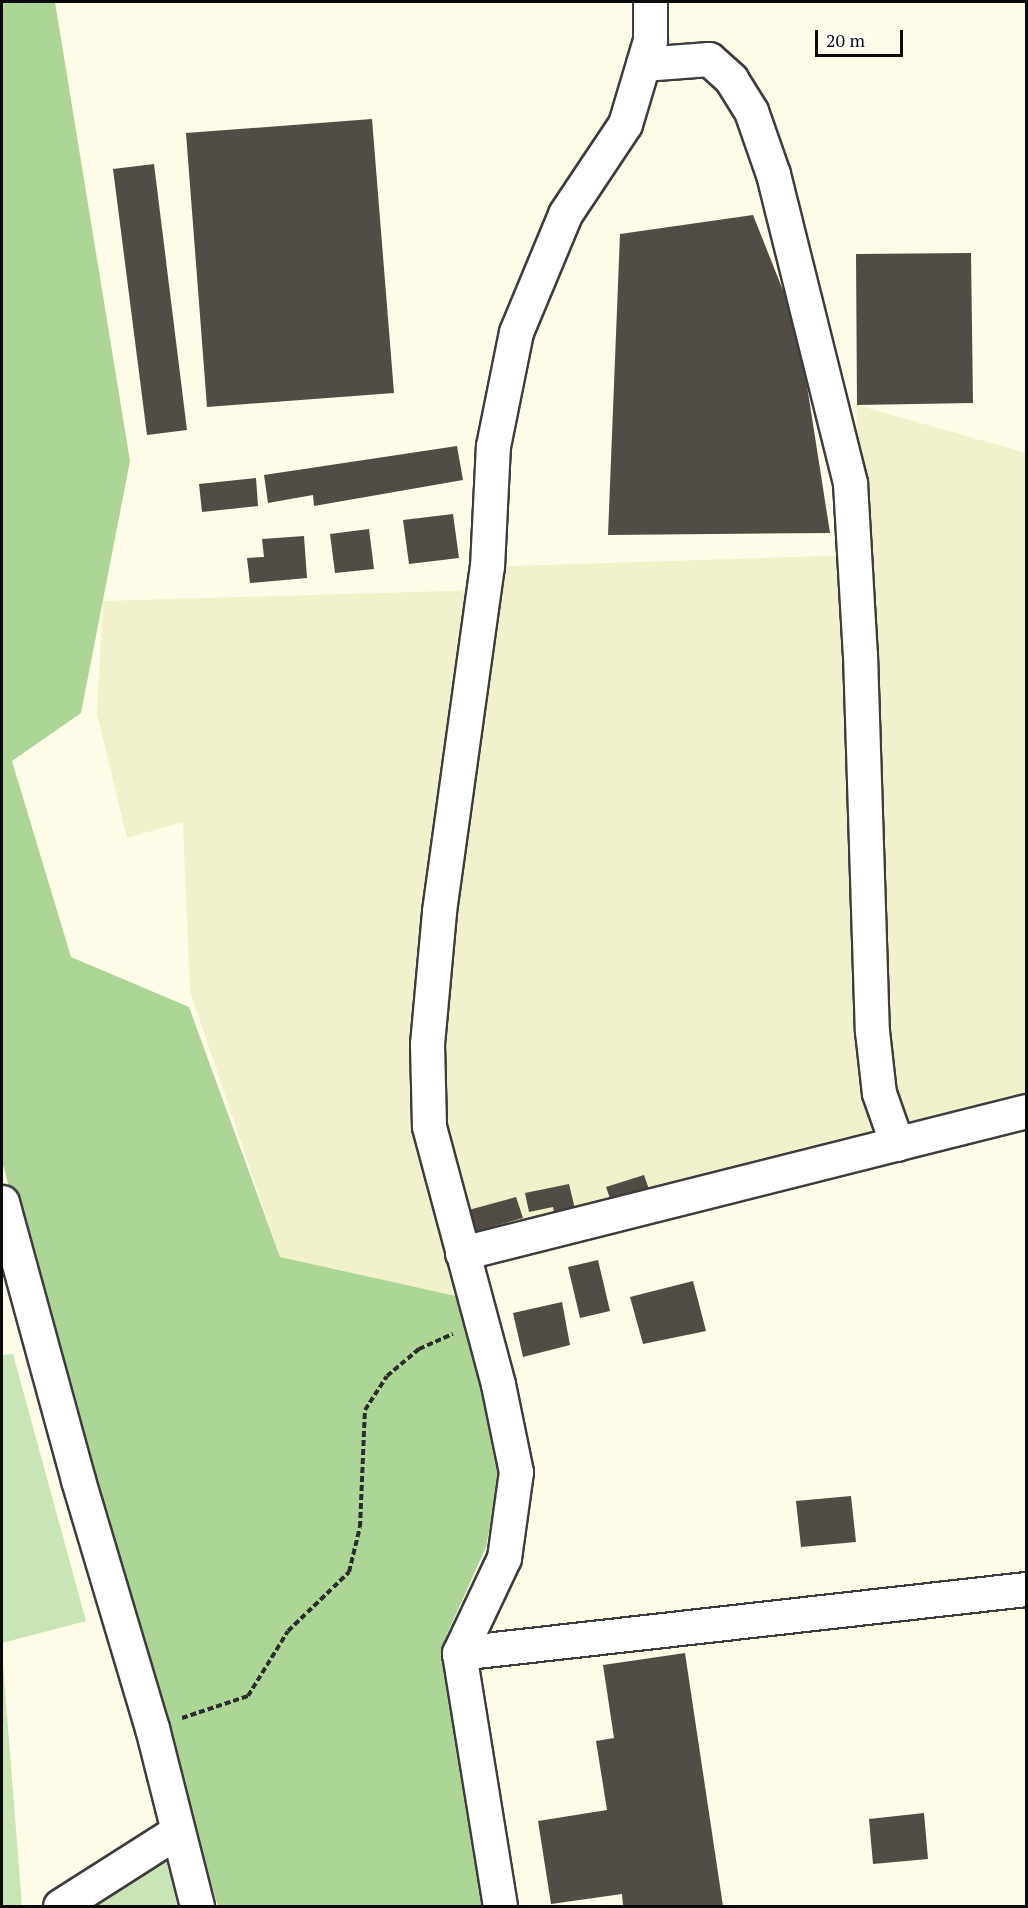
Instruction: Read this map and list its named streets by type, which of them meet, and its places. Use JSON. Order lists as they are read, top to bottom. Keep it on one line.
{"scale_bar":"20 m"}
